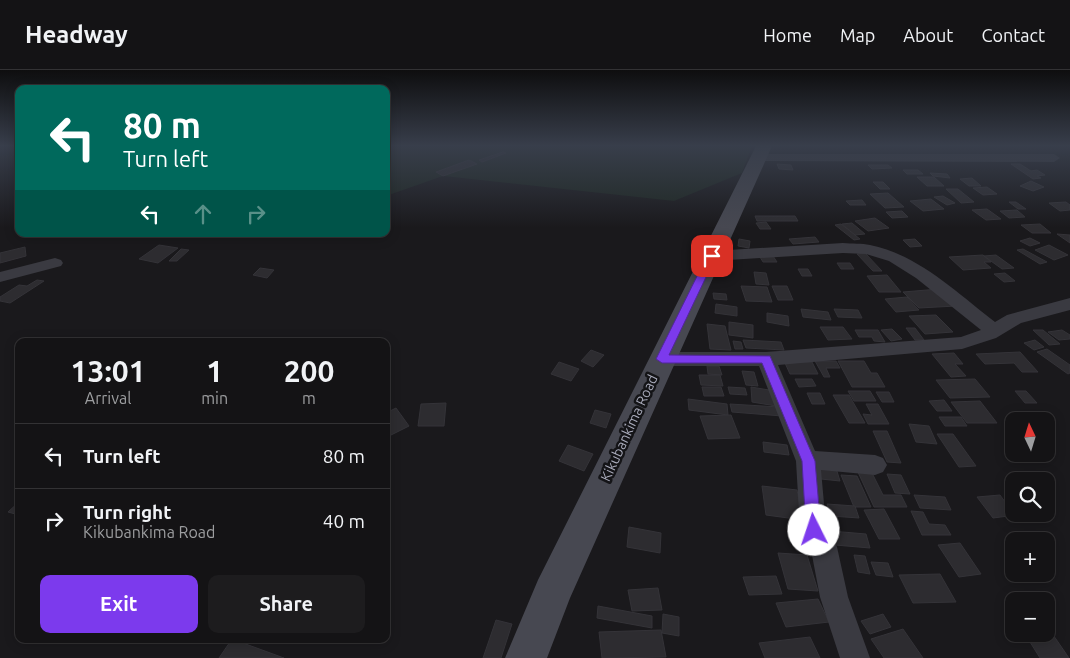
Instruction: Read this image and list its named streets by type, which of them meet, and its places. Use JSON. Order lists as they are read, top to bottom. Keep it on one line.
{"streets":{"street":["Kikubankima Road"]},"north":"top","page":{"header":"Headway","nav":["Home","Map","About","Contact"],"turn":["80 m","Turn left"],"eta":["13:01","Arrival","1","min","200","m"],"map_buttons":["+","−"],"list":[{"name":"Turn left","value":"80 m"},{"name":"Turn right","note":"Kikubankima Road","value":"40 m"}],"buttons":["Exit","Share"]}}
